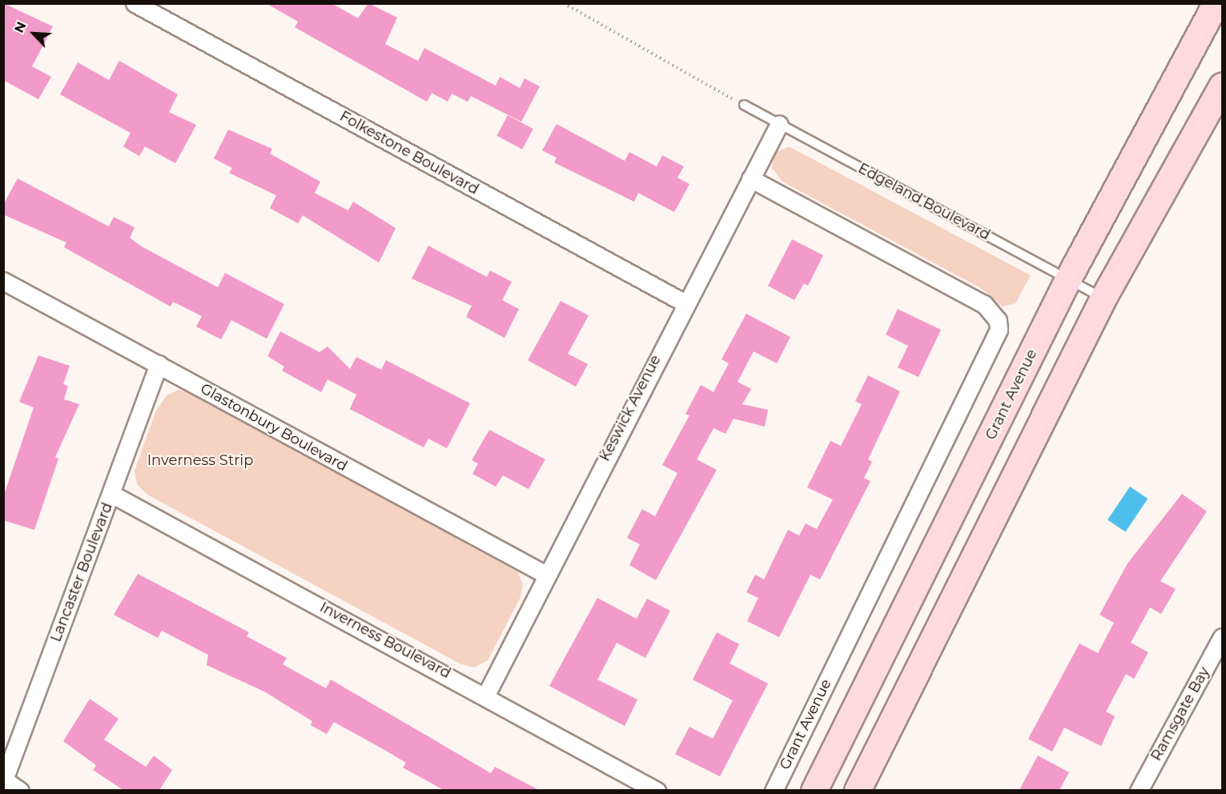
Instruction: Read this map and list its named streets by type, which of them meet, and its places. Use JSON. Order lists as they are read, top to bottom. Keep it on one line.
{"streets":{"main road":["Grant Avenue"],"street":["Folkestone Boulevard","Keswick Avenue","Glastonbury Boulevard","Lancaster Boulevard","Inverness Boulevard","Ramsgate Bay"],"lane":["Edgeland Boulevard"]},"crossings":[["Folkestone Boulevard","Keswick Avenue"],["Edgeland Boulevard","Grant Avenue"],["Edgeland Boulevard","Keswick Avenue"],["Grant Avenue","Keswick Avenue"],["Keswick Avenue","Glastonbury Boulevard"],["Keswick Avenue","Inverness Boulevard"],["Glastonbury Boulevard","Lancaster Boulevard"],["Lancaster Boulevard","Inverness Boulevard"]],"parks":["Inverness Strip"],"north":"top left"}
